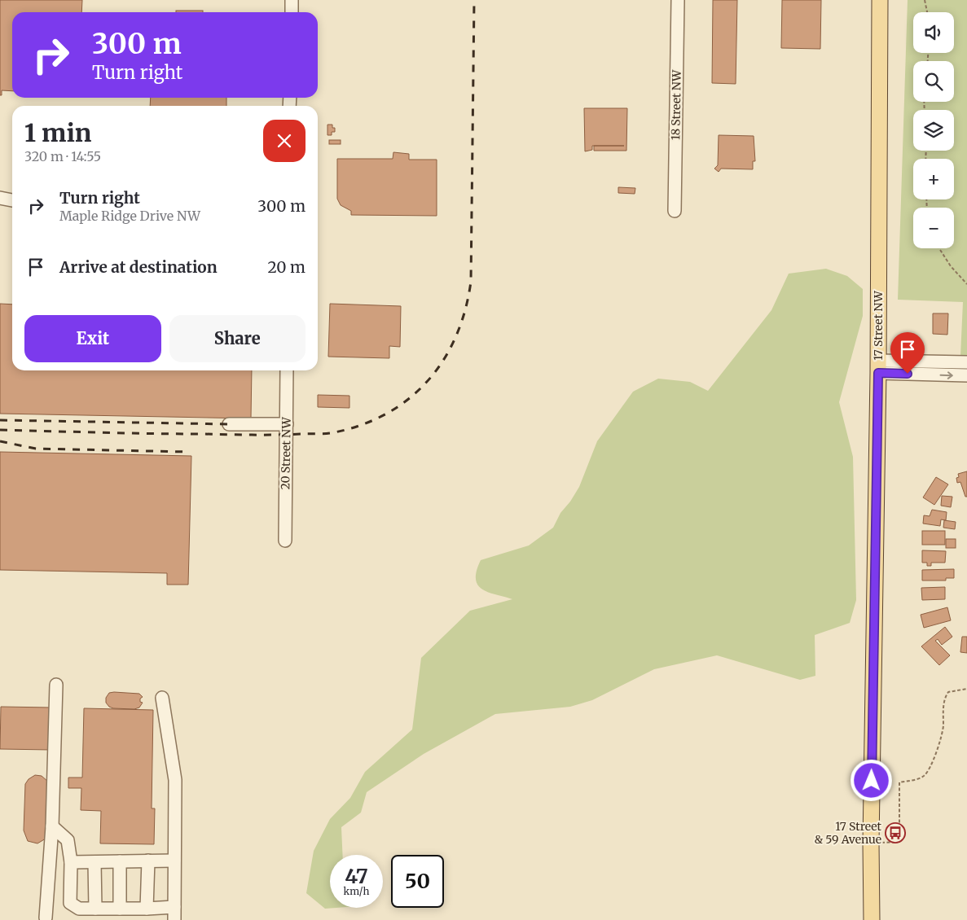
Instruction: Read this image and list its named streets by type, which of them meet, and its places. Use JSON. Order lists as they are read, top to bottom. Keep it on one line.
{"streets":{"main road":["17 Street NW"],"street":["18 Street NW","20 Street NW"]},"places":{"bus stop":["17 Street & 59 Avenue"]},"page":{"map_buttons":["+","−"],"turn":["300 m","Turn right"],"heading":["1 min","320 m · 14:55"],"list":[{"name":"Turn right","note":"Maple Ridge Drive NW","value":"300 m"},{"name":"Arrive at destination","value":"20 m"}],"buttons":["Exit","Share"],"speed":"47 km/h","limit":"50"}}
